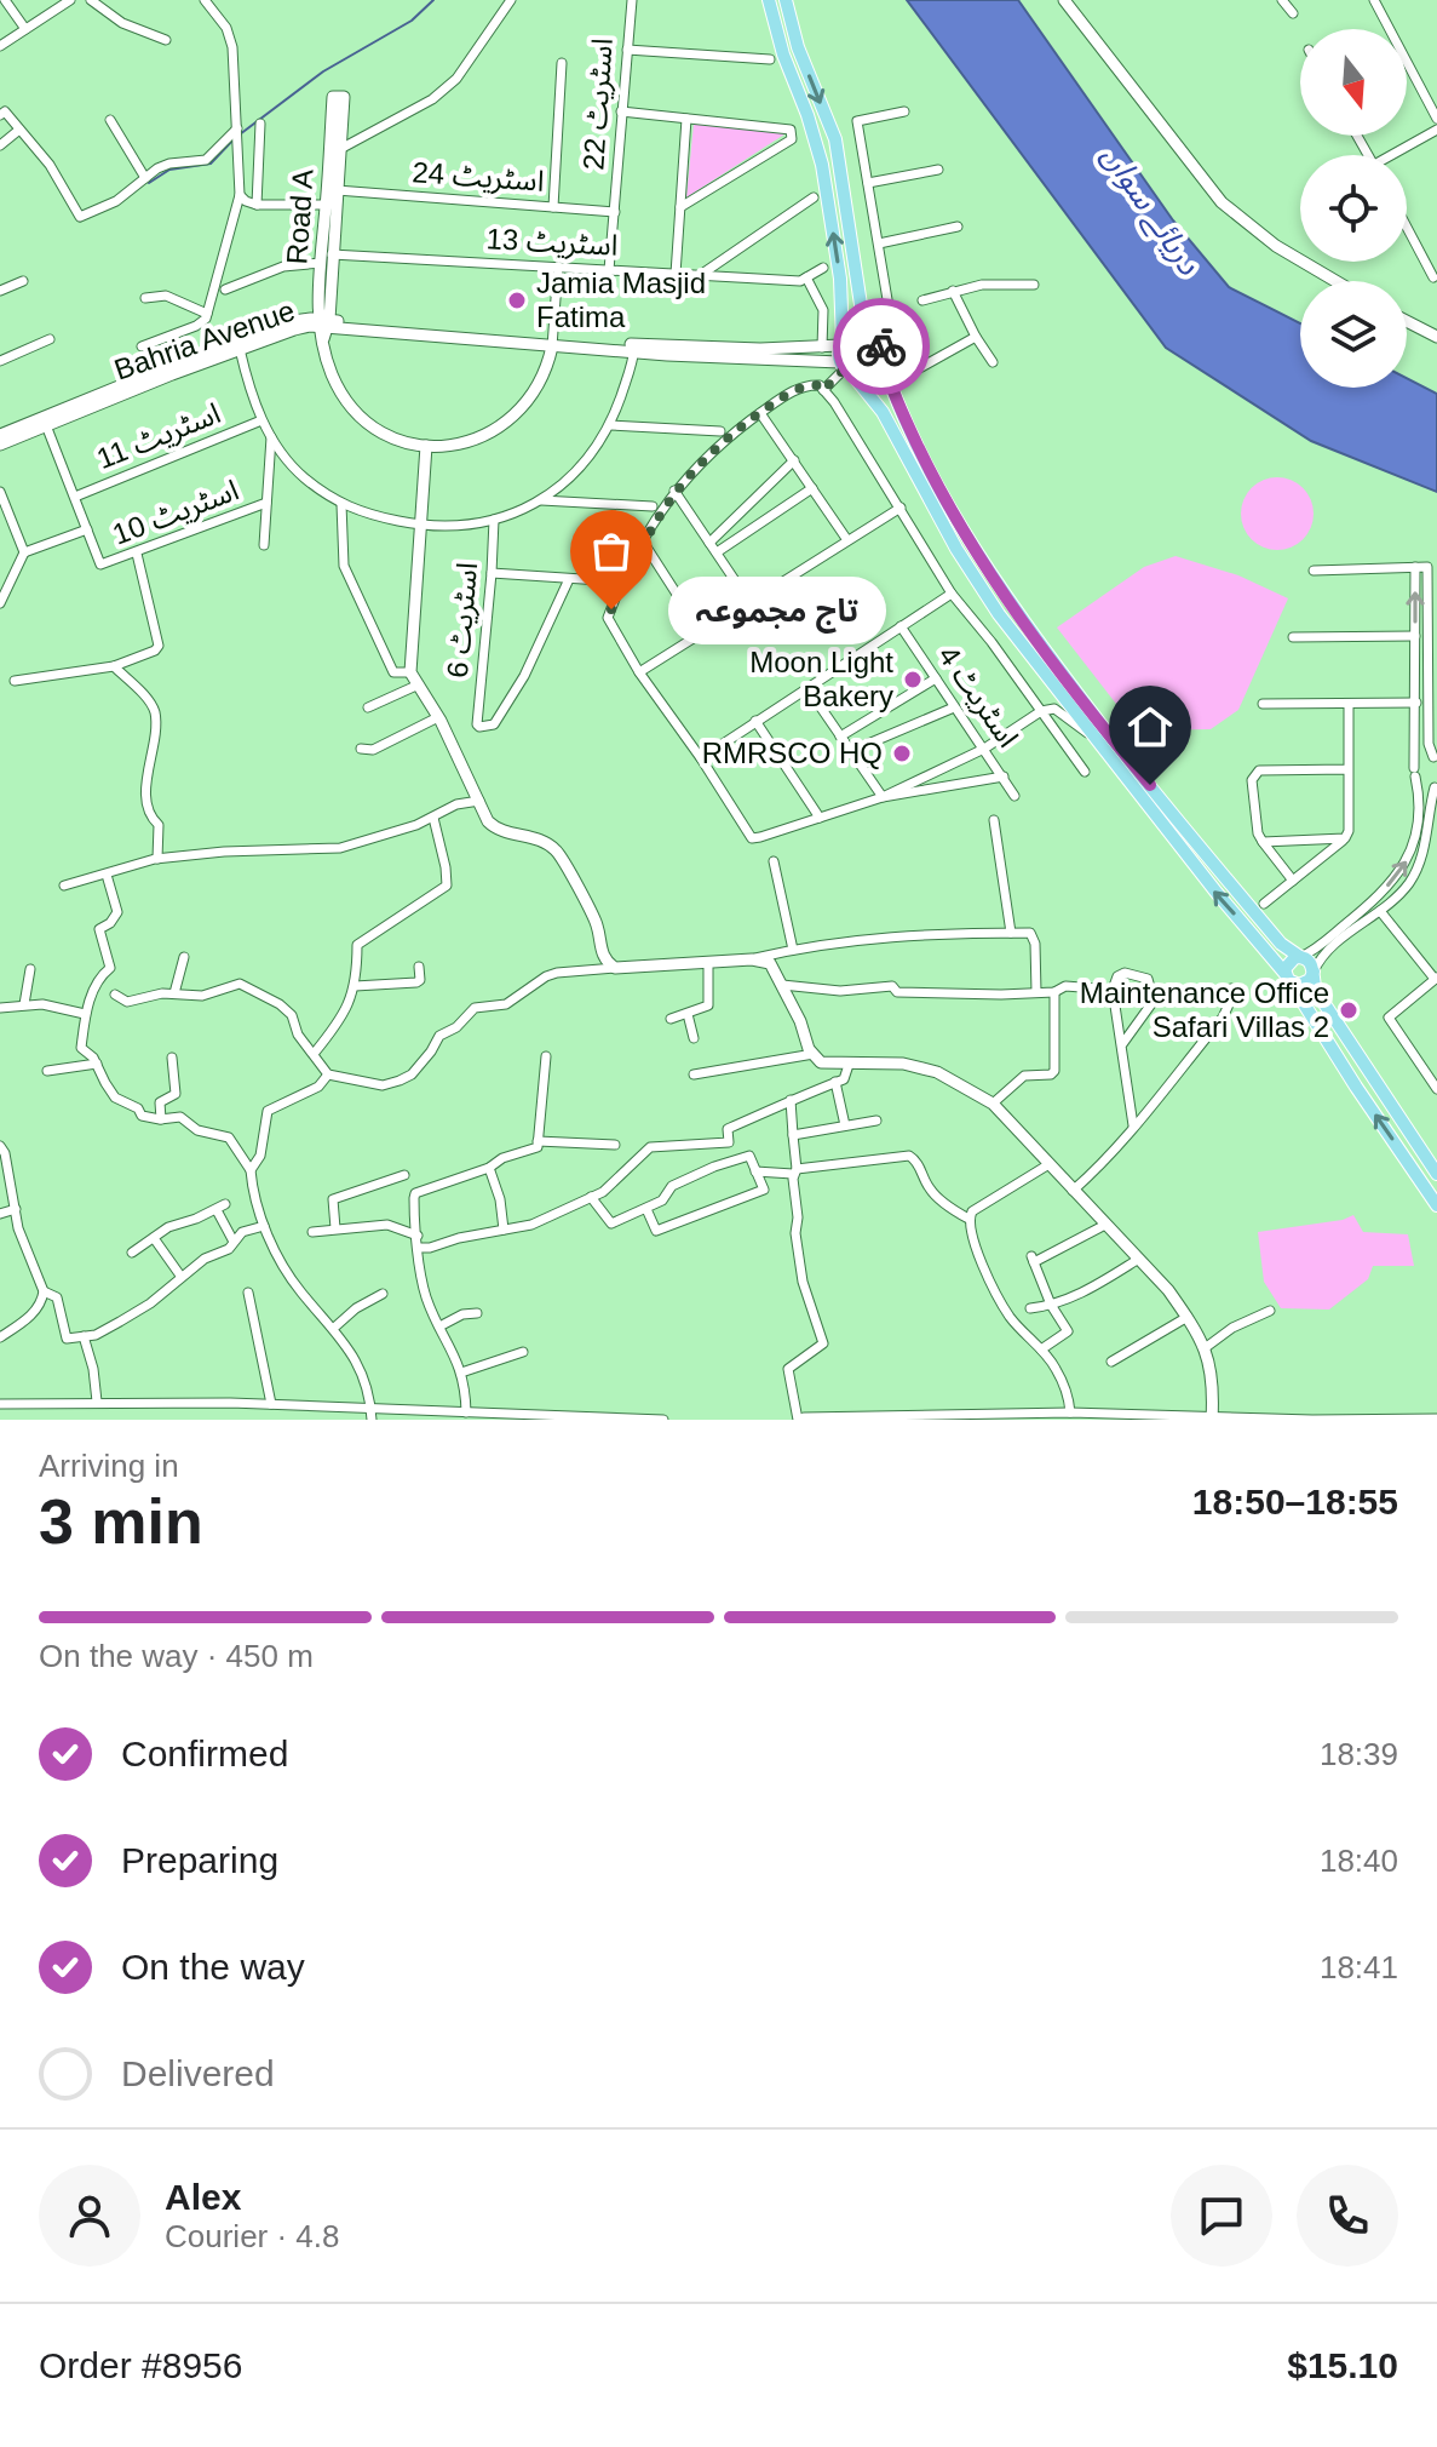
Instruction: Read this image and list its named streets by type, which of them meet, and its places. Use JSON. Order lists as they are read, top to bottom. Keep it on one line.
{"streets":{"street":["اسٹریٹ 22","اسٹریٹ 24","Road A","اسٹریٹ 13","Bahria Avenue","اسٹریٹ 11","اسٹریٹ 10","اسٹریٹ 6","اسٹریٹ 4"]},"crossings":[["اسٹریٹ 22","اسٹریٹ 24"],["اسٹریٹ 22","اسٹریٹ 13"],["اسٹریٹ 24","Road A"],["Road A","اسٹریٹ 13"],["Road A","Bahria Avenue"]],"water":["دریائے سواں"],"places":["Jamia Masjid Fatima","تاج مجموعہ","Moon Light Bakery","RMRSCO HQ","Maintenance Office Safari Villas 2"],"north":"bottom","page":{"bubble":"تاج مجموعہ","heading":["3 min","Arriving in","18:50–18:55"],"panel":["Alex","Courier · 4.8","Order #8956","$15.10"],"bar":"On the way · 450 m","list":[["Confirmed","18:39"],["Preparing","18:40"],["On the way","18:41"],"Delivered"]}}
